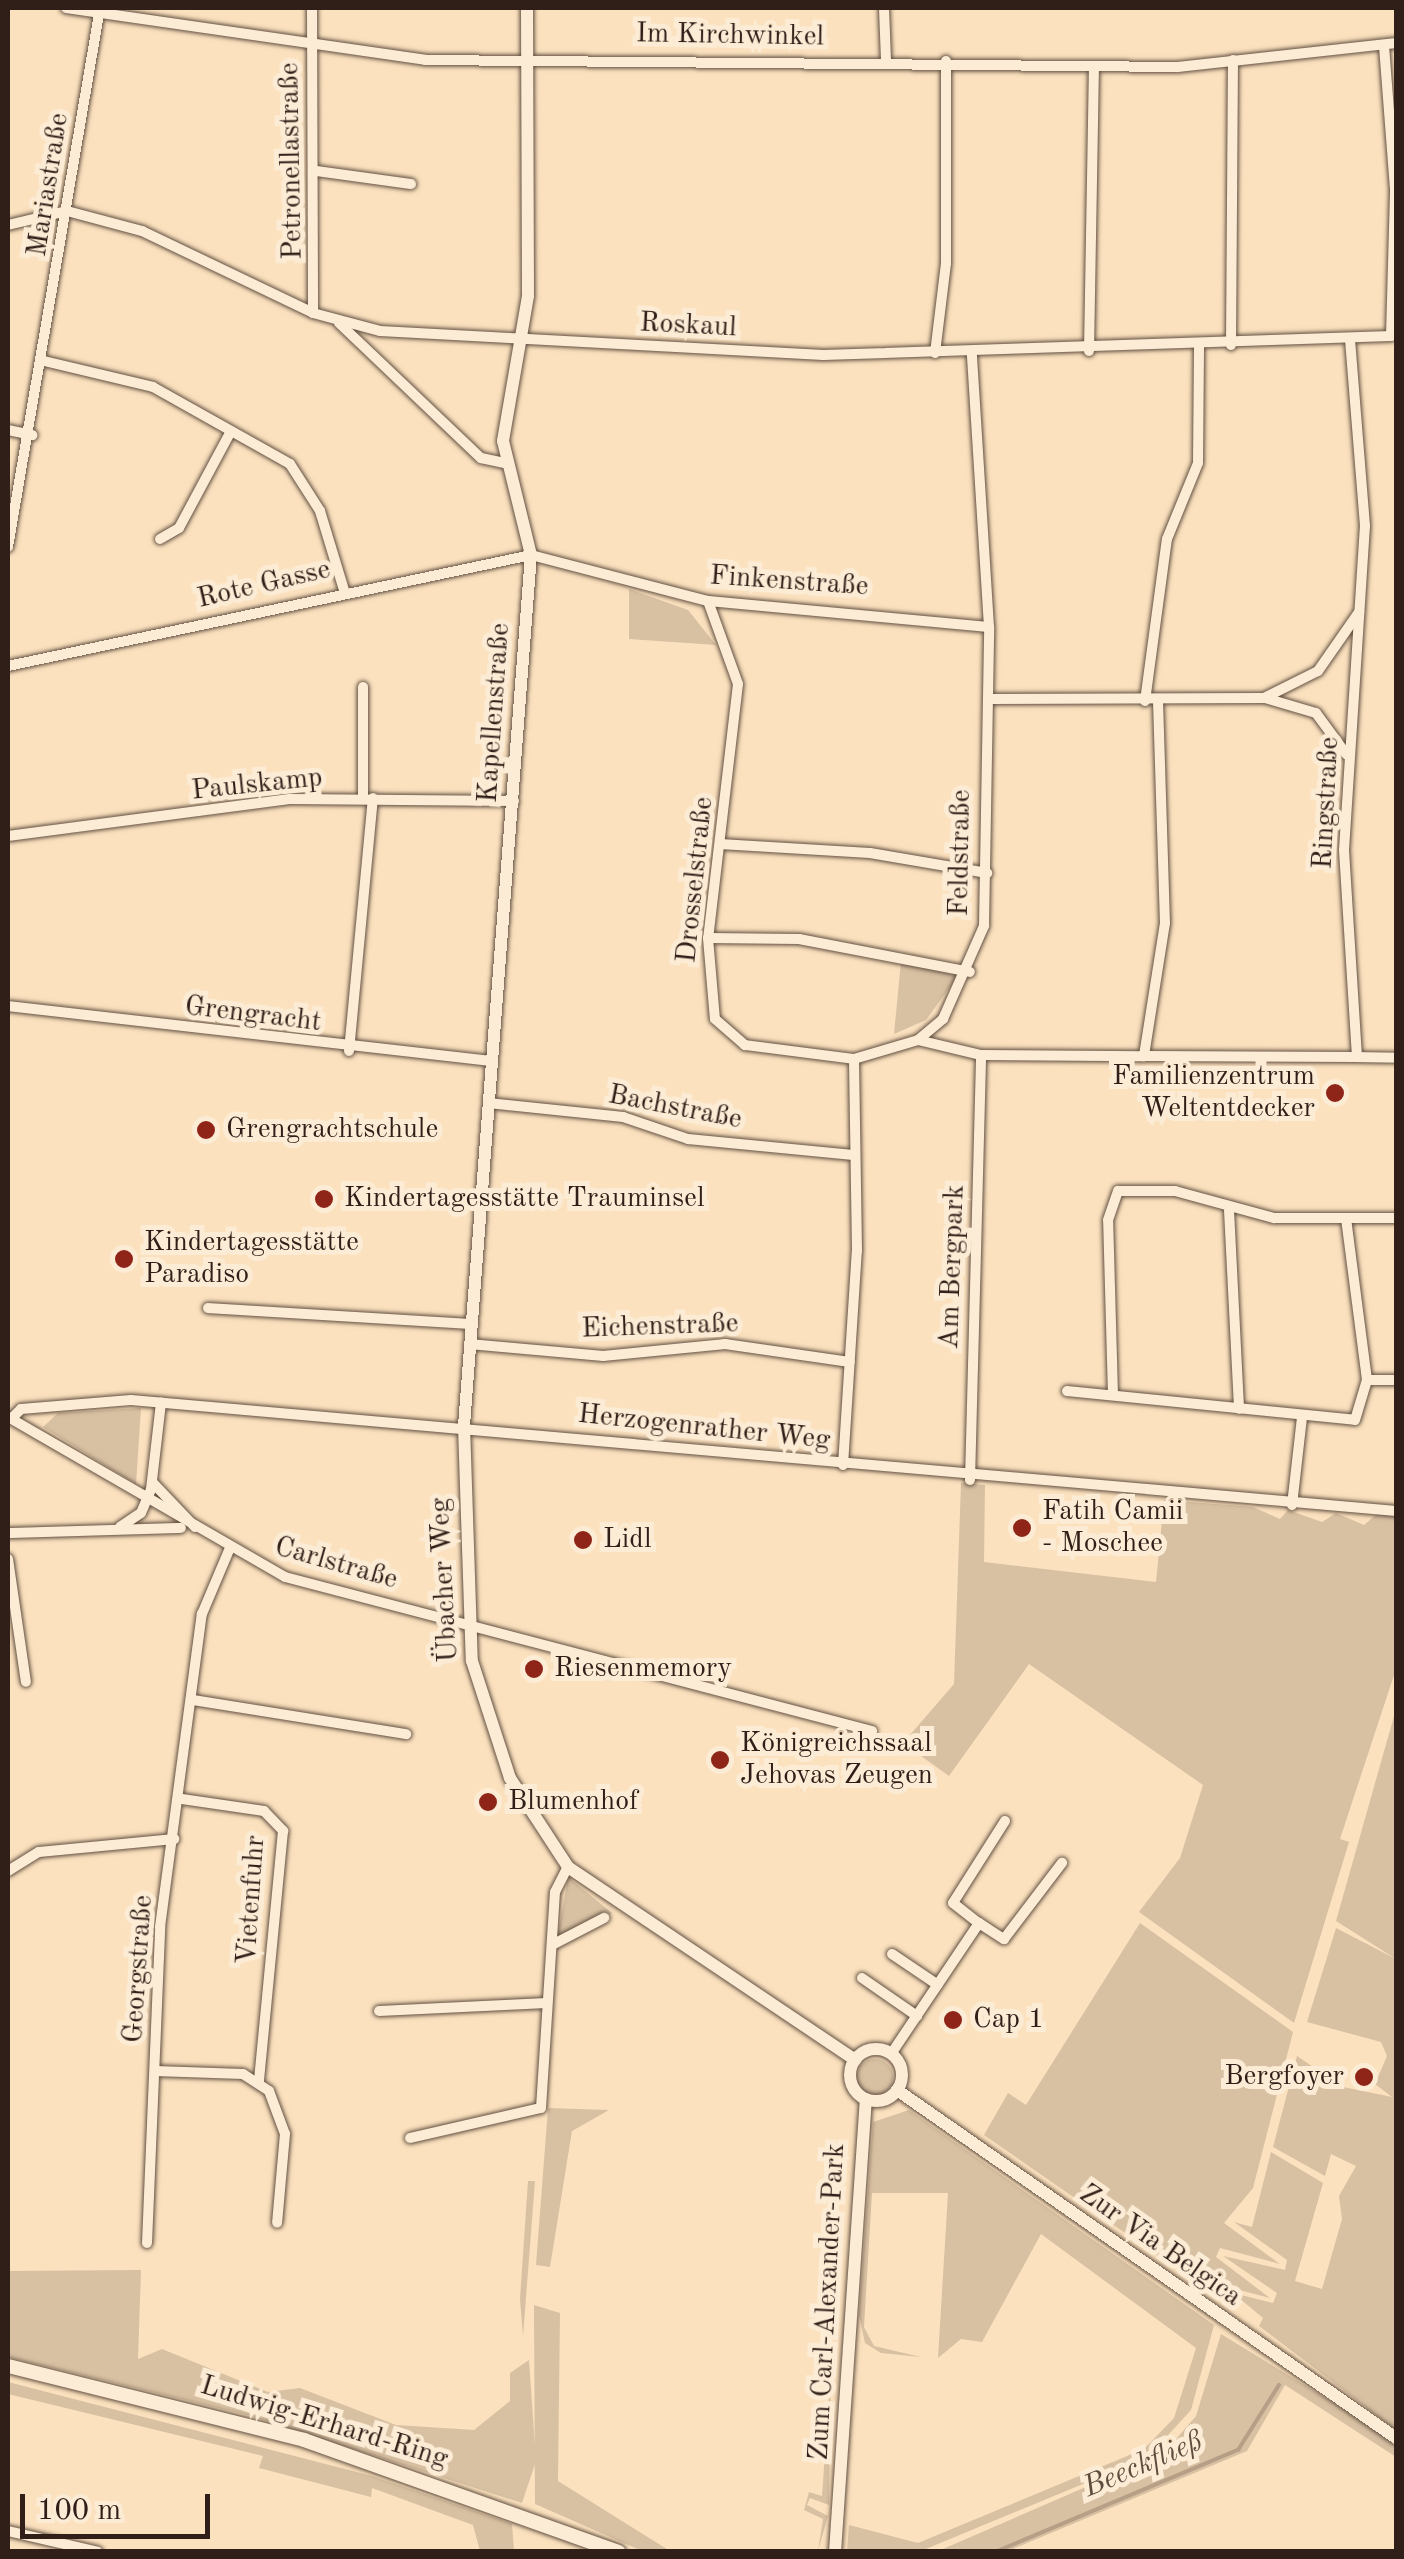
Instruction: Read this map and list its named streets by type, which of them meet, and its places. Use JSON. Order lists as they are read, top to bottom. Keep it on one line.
{"streets":{"main road":["Ludwig-Erhard-Ring"],"street":["Im Kirchwinkel","Petronellastraße","Mariastraße","Roskaul","Finkenstraße","Rote Gasse","Kapellenstraße","Paulskamp","Ringstraße","Feldstraße","Drosselstraße","Grengracht","Bachstraße","Am Bergpark","Eichenstraße","Herzogenrather Weg","Carlstraße","Übacher Weg","Vietenfuhr","Georgstraße","Zur Via Belgica","Zum Carl-Alexander-Park"]},"crossings":[["Im Kirchwinkel","Petronellastraße"],["Im Kirchwinkel","Mariastraße"],["Im Kirchwinkel","Roskaul"],["Im Kirchwinkel","Kapellenstraße"],["Petronellastraße","Roskaul"],["Mariastraße","Roskaul"],["Roskaul","Kapellenstraße"],["Roskaul","Ringstraße"],["Roskaul","Feldstraße"],["Finkenstraße","Rote Gasse"],["Finkenstraße","Kapellenstraße"],["Finkenstraße","Feldstraße"],["Finkenstraße","Drosselstraße"],["Rote Gasse","Kapellenstraße"],["Kapellenstraße","Paulskamp"],["Kapellenstraße","Grengracht"],["Kapellenstraße","Bachstraße"],["Kapellenstraße","Eichenstraße"],["Kapellenstraße","Herzogenrather Weg"],["Kapellenstraße","Übacher Weg"],["Am Bergpark","Herzogenrather Weg"],["Herzogenrather Weg","Carlstraße"],["Herzogenrather Weg","Übacher Weg"],["Carlstraße","Übacher Weg"],["Carlstraße","Georgstraße"],["Vietenfuhr","Georgstraße"],["Zur Via Belgica","Zum Carl-Alexander-Park"]],"water":["Beeckfließ"],"places":["Familienzentrum Weltentdecker","Grengrachtschule","Kindertagesstätte Trauminsel","Kindertagesstätte Paradiso","Fatih Camii - Moschee","Lidl","Riesenmemory","Königreichssaal Jehovas Zeugen","Blumenhof","Cap 1","Bergfoyer"],"scale_bar":"100 m"}
